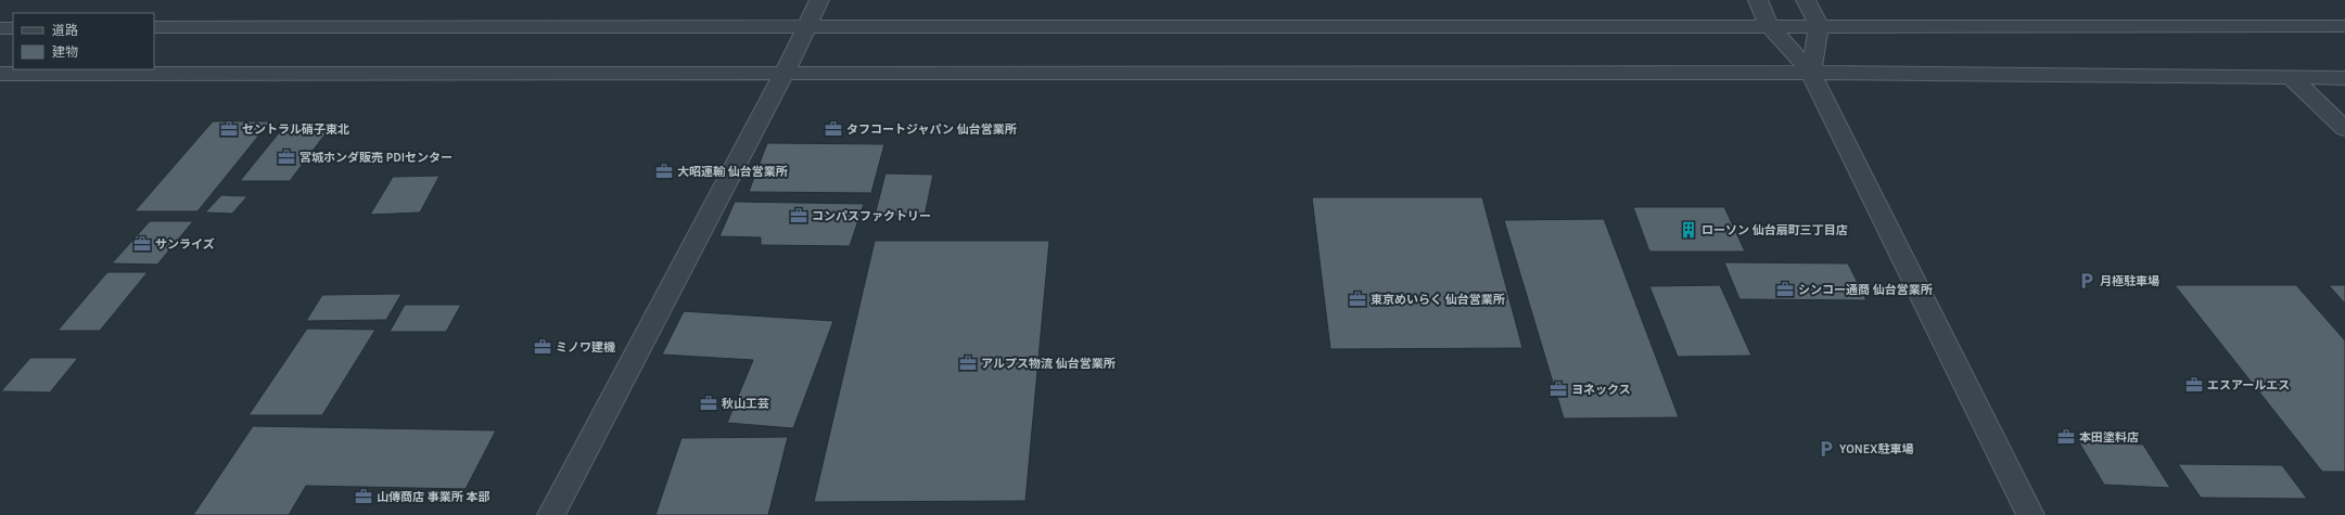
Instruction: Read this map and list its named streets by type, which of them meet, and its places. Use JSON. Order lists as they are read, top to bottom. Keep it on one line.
{"places":{"office":["セントラル硝子東北","タフコートジャパン 仙台営業所","宮城ホンダ販売 PDIセンター","大昭運輸 仙台営業所","コンパスファクトリー","サンライズ","シンコー通商 仙台営業所","東京めいらく 仙台営業所","ミノワ建機","アルプス物流 仙台営業所","エスアールエス","ヨネックス","秋山工芸","本田塗料店","山傳商店 事業所 本部"],"building":["ローソン 仙台扇町三丁目店"],"parking":["月極駐車場","YONEX駐車場"]},"legend":["道路","建物"]}
